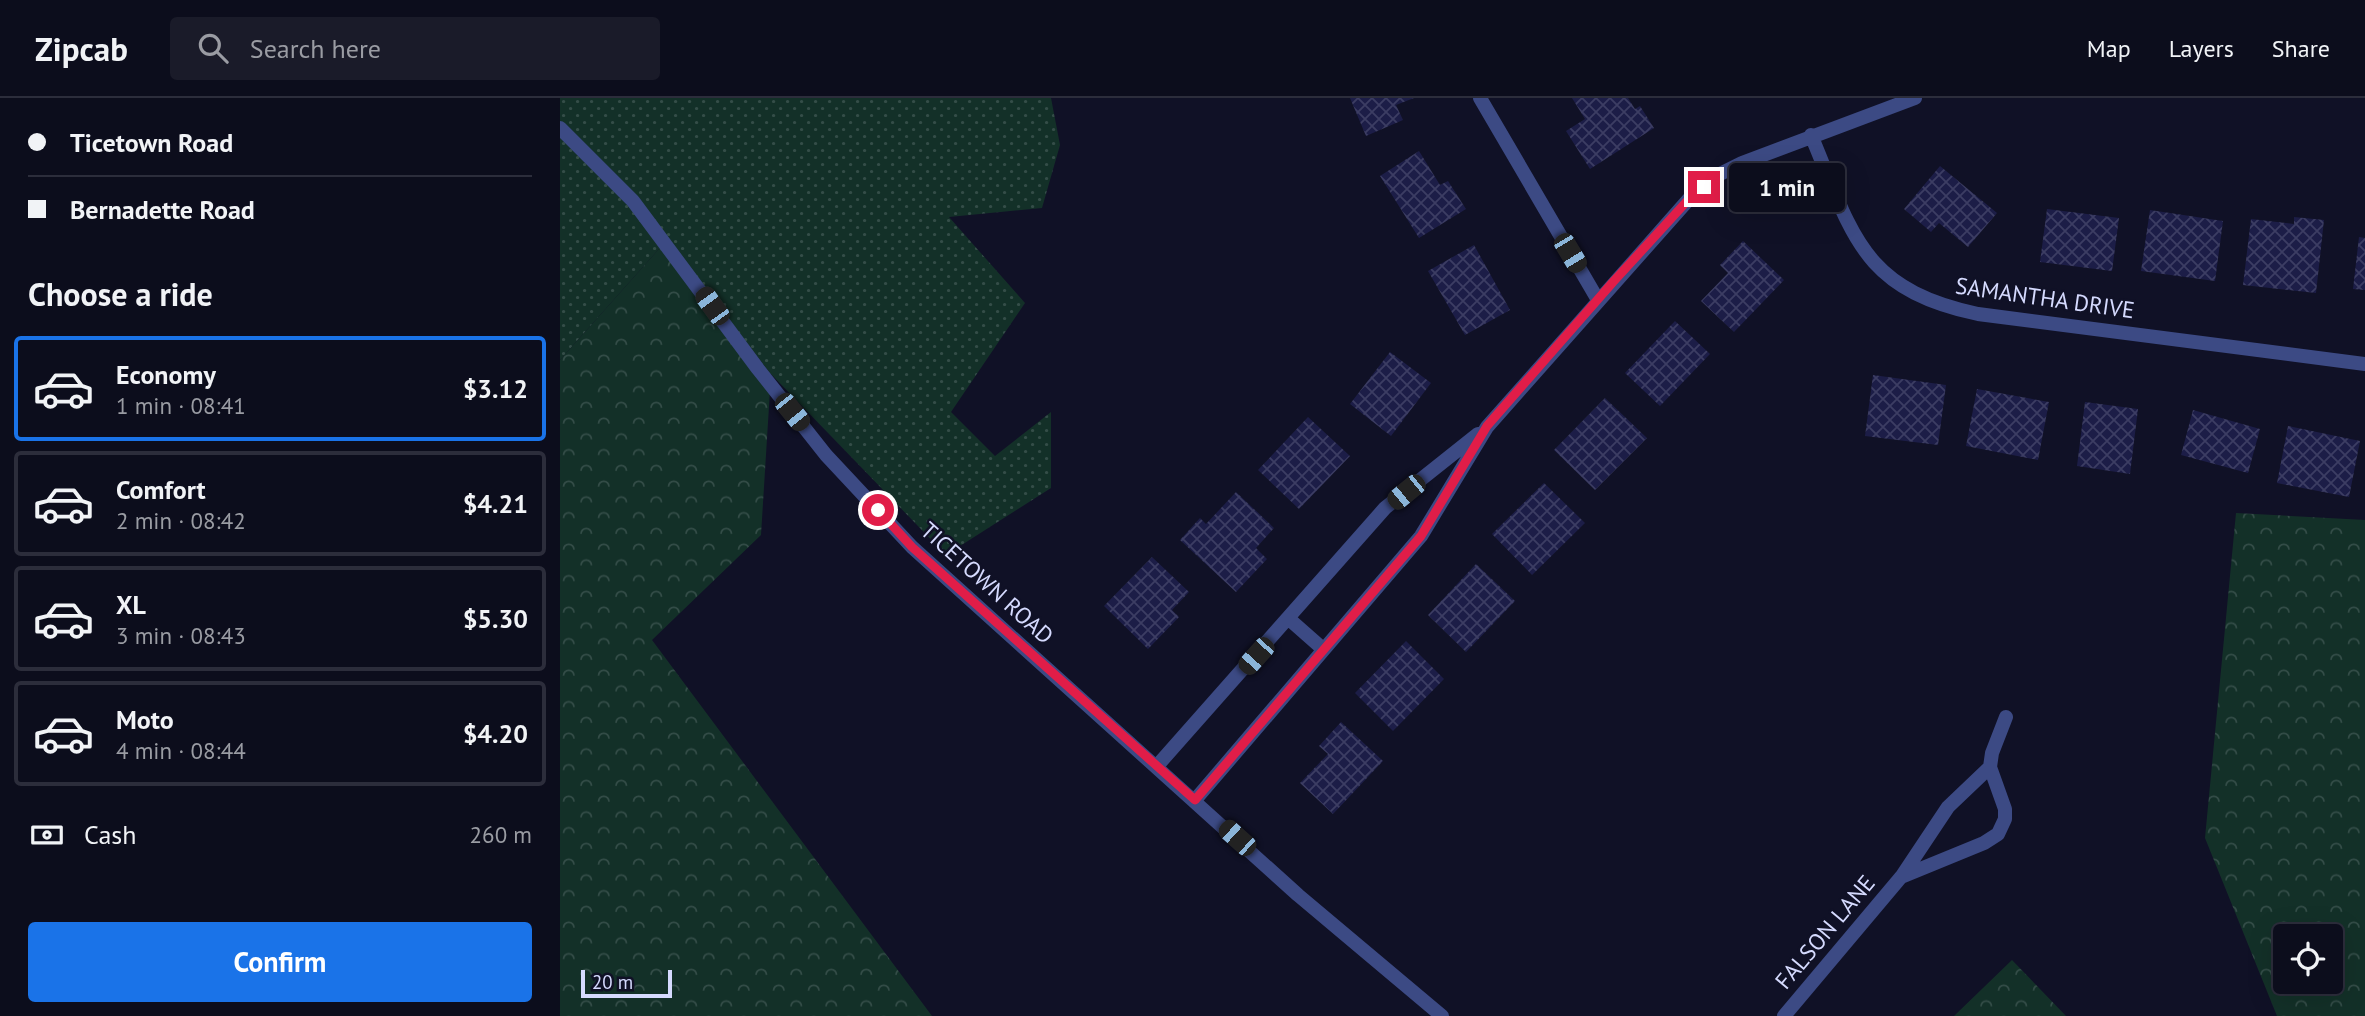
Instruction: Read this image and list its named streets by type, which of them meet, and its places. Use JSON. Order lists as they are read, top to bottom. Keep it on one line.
{"streets":{"street":["SAMANTHA DRIVE","TICETOWN ROAD","FALSON LANE"]},"scale_bar":"20 m","page":{"header":"Zipcab","search":"Search here","nav":["Map","Layers","Share"],"banner":["Ticetown Road","Bernadette Road"],"bubble":"1 min","heading":"Choose a ride","list":[{"name":"Economy","note":"1 min · 08:41","value":"$3.12"},{"name":"Comfort","note":"2 min · 08:42","value":"$4.21"},{"name":"XL","note":"3 min · 08:43","value":"$5.30"},{"name":"Moto","note":"4 min · 08:44","value":"$4.20"}],"pay":["Cash","260 m"],"buttons":"Confirm","scale":"20 m"}}
